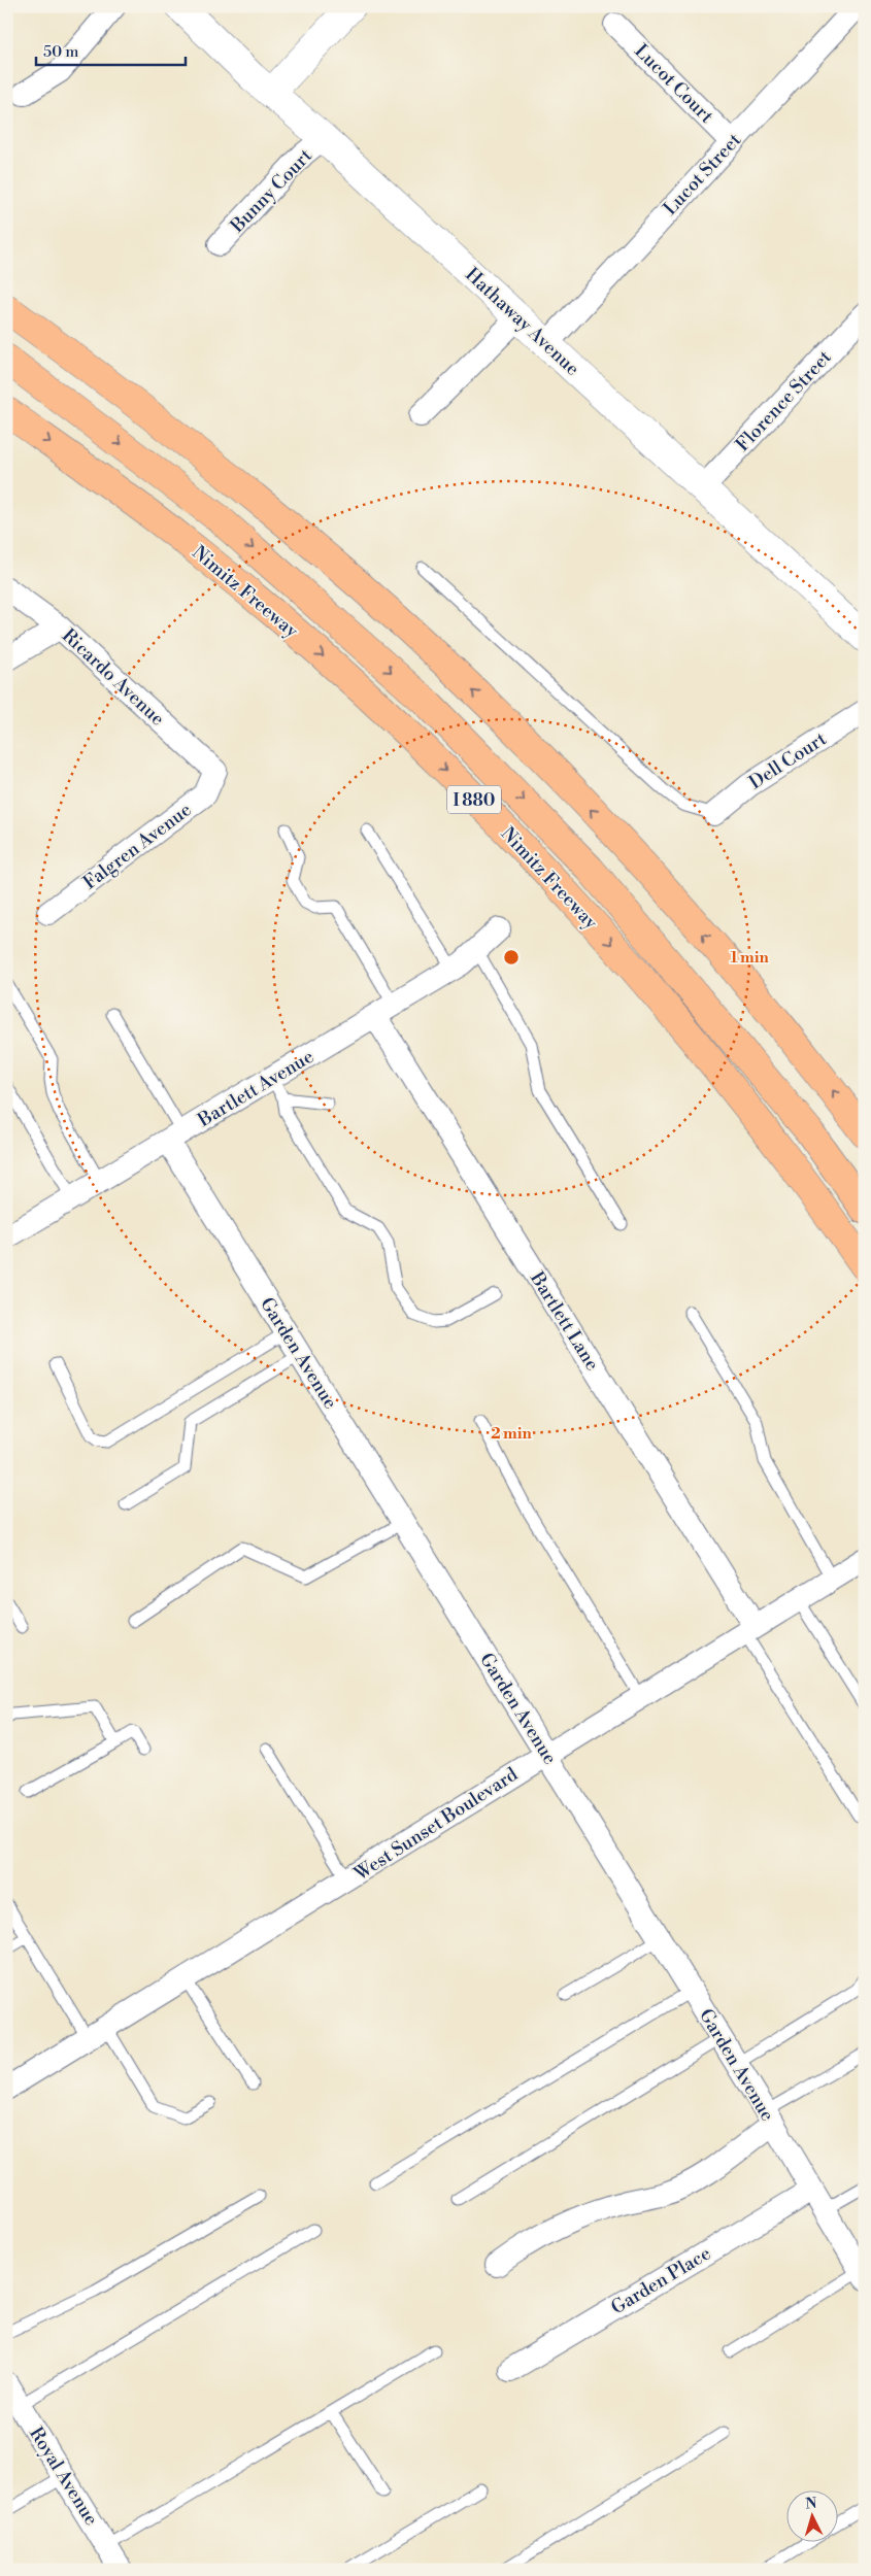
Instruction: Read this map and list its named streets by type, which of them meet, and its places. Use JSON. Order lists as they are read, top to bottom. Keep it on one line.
{"streets":{"highway":["Nimitz Freeway","I 880"],"street":["Lucot Court","Lucot Street","Bunny Court","Hathaway Avenue","Florence Street","Ricardo Avenue","Dell Court","Falgren Avenue","Bartlett Avenue","Bartlett Lane","Garden Avenue","West Sunset Boulevard","Garden Place","Royal Avenue"]},"crossings":[["Lucot Court","Lucot Street"],["Lucot Street","Hathaway Avenue"],["Bunny Court","Hathaway Avenue"],["Hathaway Avenue","Florence Street"],["Ricardo Avenue","Falgren Avenue"],["Bartlett Avenue","Bartlett Lane"],["Bartlett Avenue","Garden Avenue"],["Bartlett Lane","West Sunset Boulevard"],["Garden Avenue","West Sunset Boulevard"],["Garden Avenue","Garden Place"]],"scale_bar":"50 m","north":"top","rings":["1 min","2 min"]}
